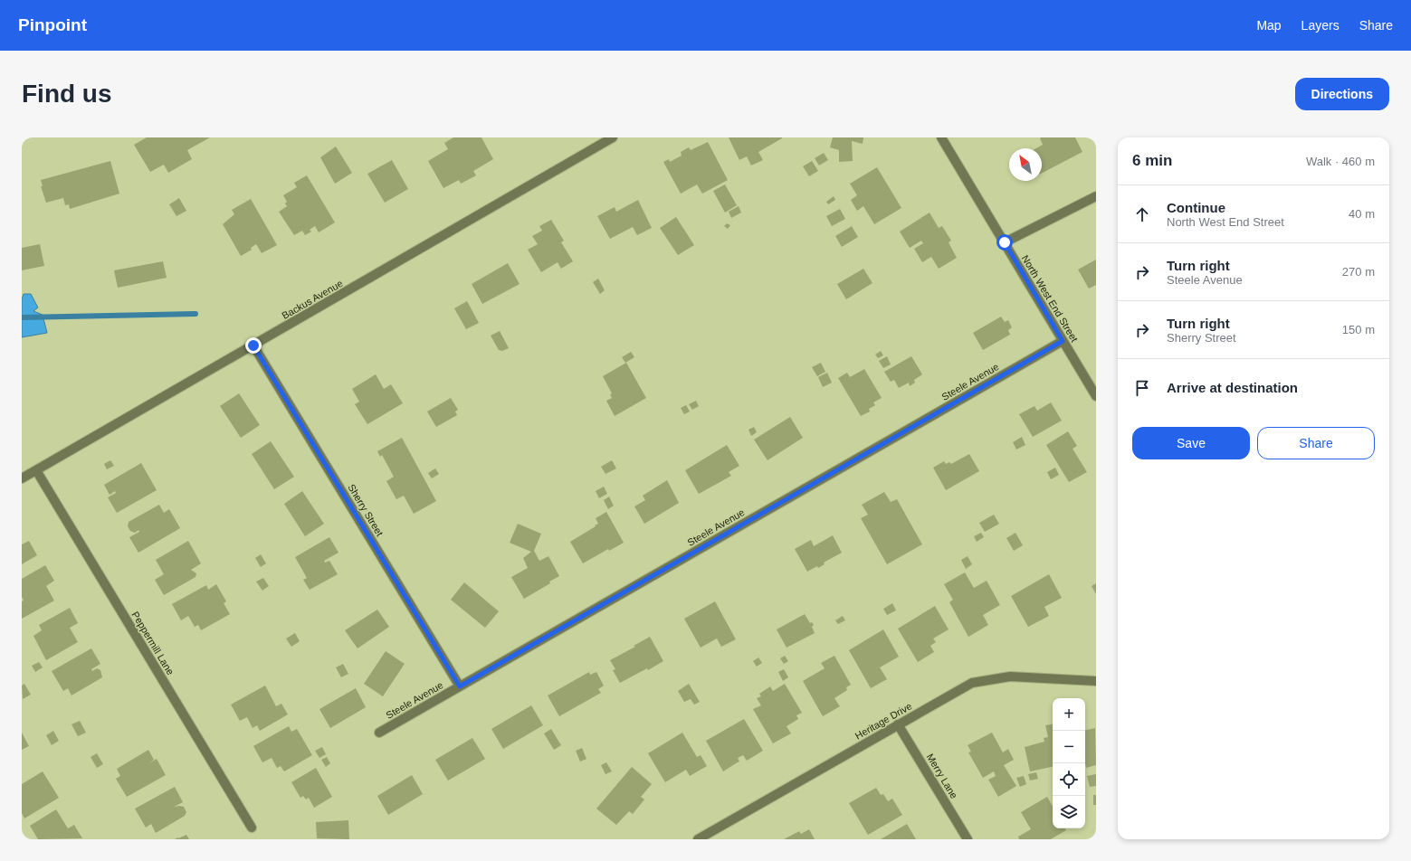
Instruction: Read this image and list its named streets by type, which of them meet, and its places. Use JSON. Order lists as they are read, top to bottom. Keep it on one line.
{"streets":{"street":["North West End Street","Backus Avenue","Steele Avenue","Sherry Street","Peppermill Lane","Heritage Drive","Merry Lane"]},"crossings":[["North West End Street","Steele Avenue"],["Backus Avenue","Sherry Street"],["Backus Avenue","Peppermill Lane"],["Steele Avenue","Sherry Street"],["Heritage Drive","Merry Lane"]],"north":"top left","page":{"header":"Pinpoint","nav":["Map","Layers","Share"],"buttons":["Directions",["Save","Share"]],"title":"Find us","heading":["6 min","Walk · 460 m"],"list":[["Continue","North West End Street","40 m"],["Turn right","Steele Avenue","270 m"],["Turn right","Sherry Street","150 m"],"Arrive at destination"],"map_buttons":["+","−"]}}
